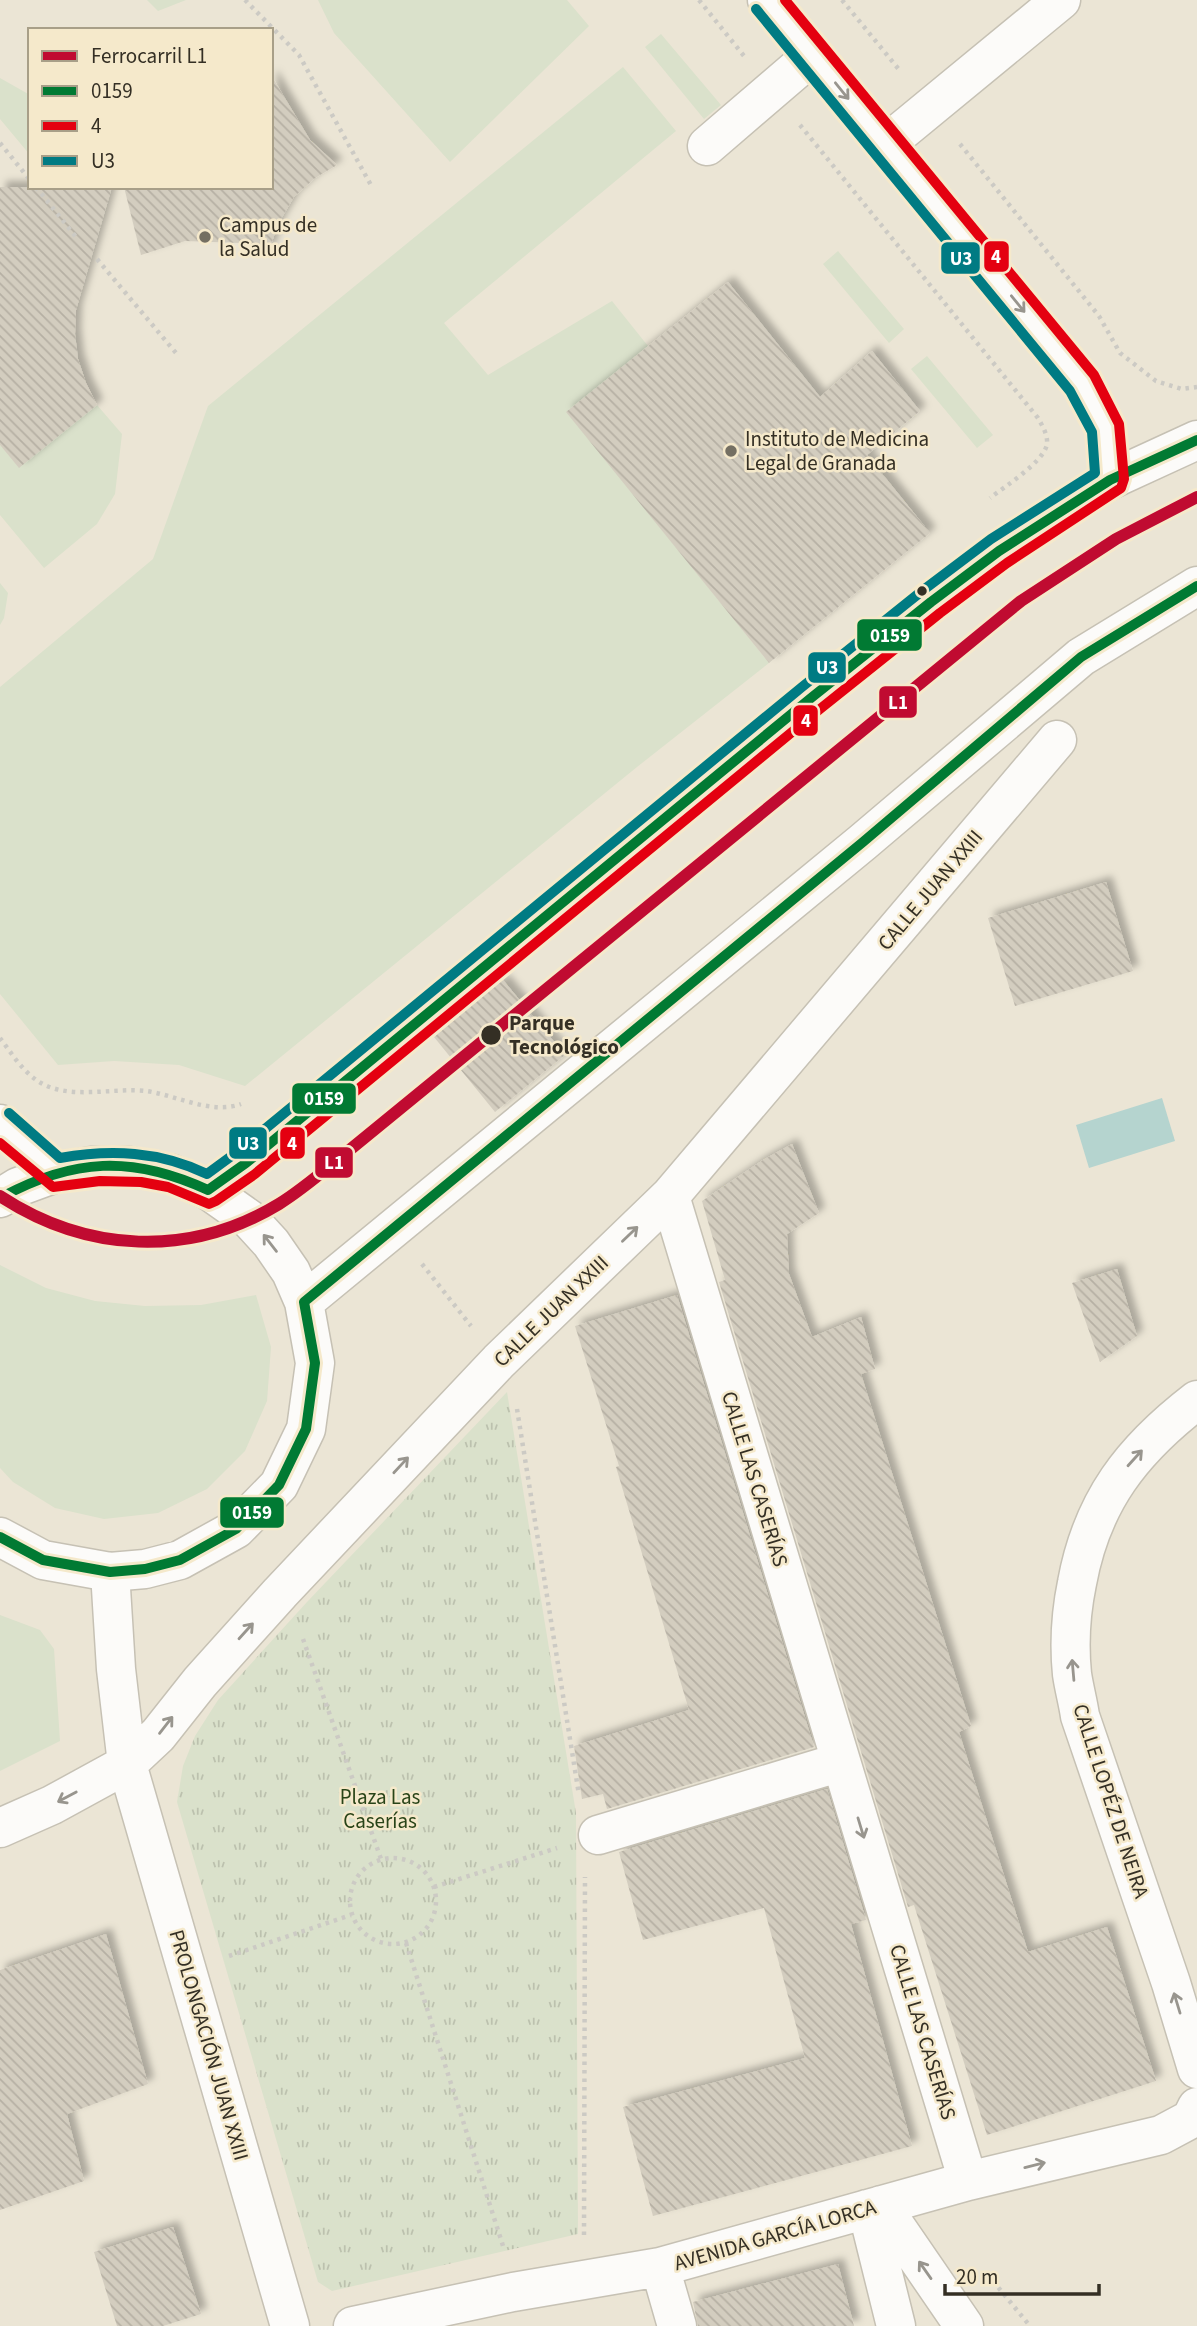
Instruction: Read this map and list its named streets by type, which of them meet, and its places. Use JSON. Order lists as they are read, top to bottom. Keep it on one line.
{"streets":{"street":["CALLE JUAN XXIII","CALLE LAS CASERÍAS","CALLE LOPÉZ DE NEIRA","PROLONGACIÓN JUAN XXIII","AVENIDA GARCÍA LORCA"]},"crossings":[["CALLE JUAN XXIII","CALLE LAS CASERÍAS"],["CALLE JUAN XXIII","PROLONGACIÓN JUAN XXIII"],["CALLE LAS CASERÍAS","AVENIDA GARCÍA LORCA"]],"one_way":["CALLE LAS CASERÍAS","CALLE LOPÉZ DE NEIRA"],"parks":["Plaza Las Caserías"],"places":["Campus de la Salud","Instituto de Medicina Legal de Granada","Parque Tecnológico"],"lines":["transit line 4","transit line U3","transit line 0159","rail line L1"],"legend":["Ferrocarril L1","0159","4","U3"],"scale_bar":"20 m"}
